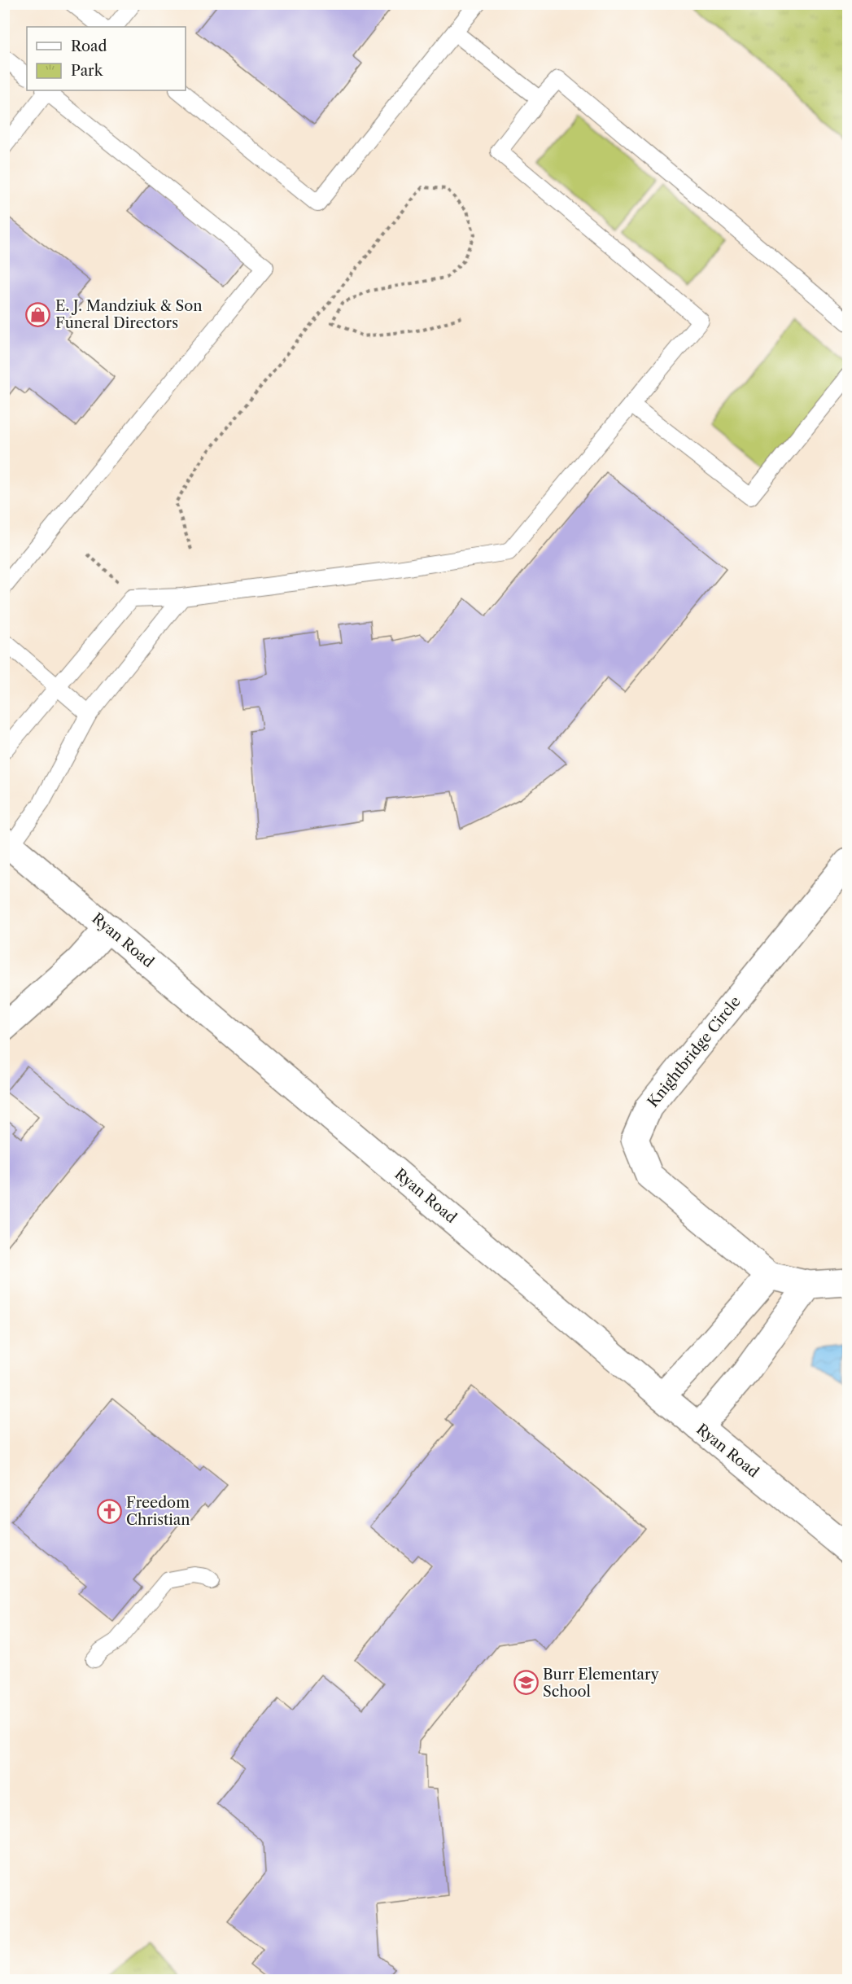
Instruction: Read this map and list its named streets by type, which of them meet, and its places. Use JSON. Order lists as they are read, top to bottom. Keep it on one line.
{"streets":{"street":["Ryan Road","Knightbridge Circle"]},"places":{"shop":["E. J. Mandziuk & Son Funeral Directors"],"church":["Freedom Christian"],"school or university":["Burr Elementary School"]},"legend":["Road","Park"]}
